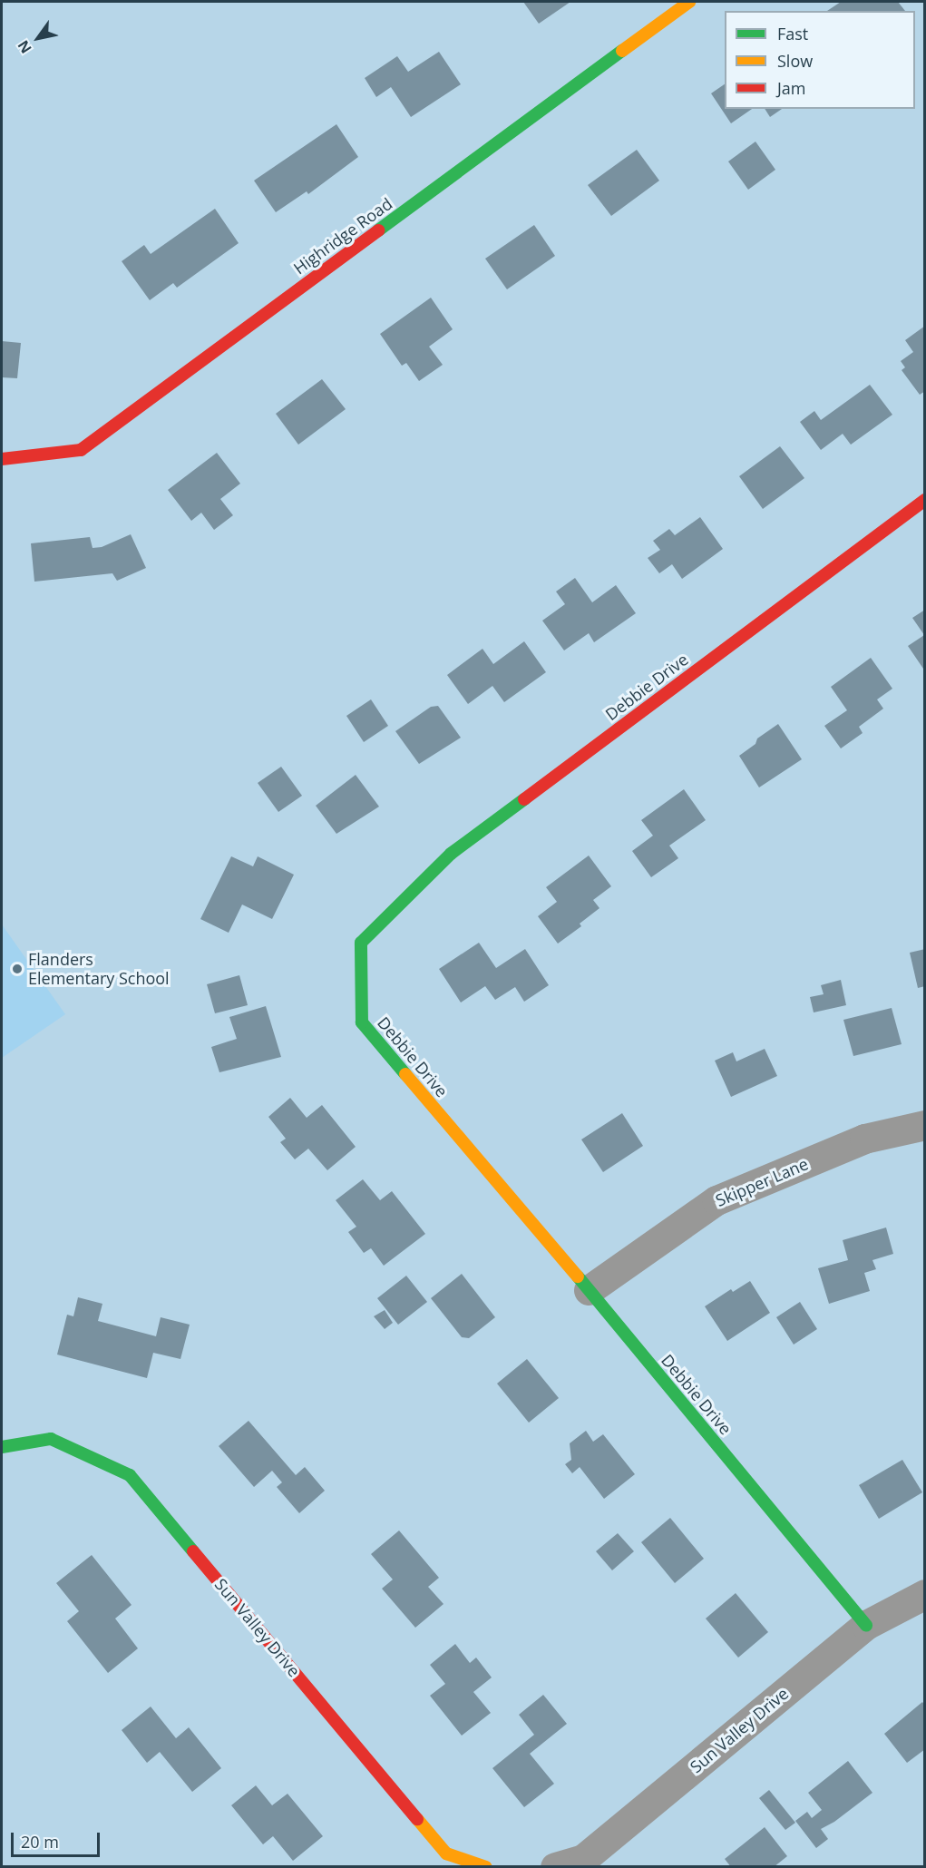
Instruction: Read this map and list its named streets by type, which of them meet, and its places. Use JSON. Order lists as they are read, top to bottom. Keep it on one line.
{"streets":{"street":["Highridge Road","Debbie Drive","Skipper Lane","Sun Valley Drive"]},"crossings":[["Debbie Drive","Skipper Lane"],["Debbie Drive","Sun Valley Drive"]],"places":["Flanders Elementary School"],"legend":["Fast","Slow","Jam"],"scale_bar":"20 m","north":"bottom left"}
